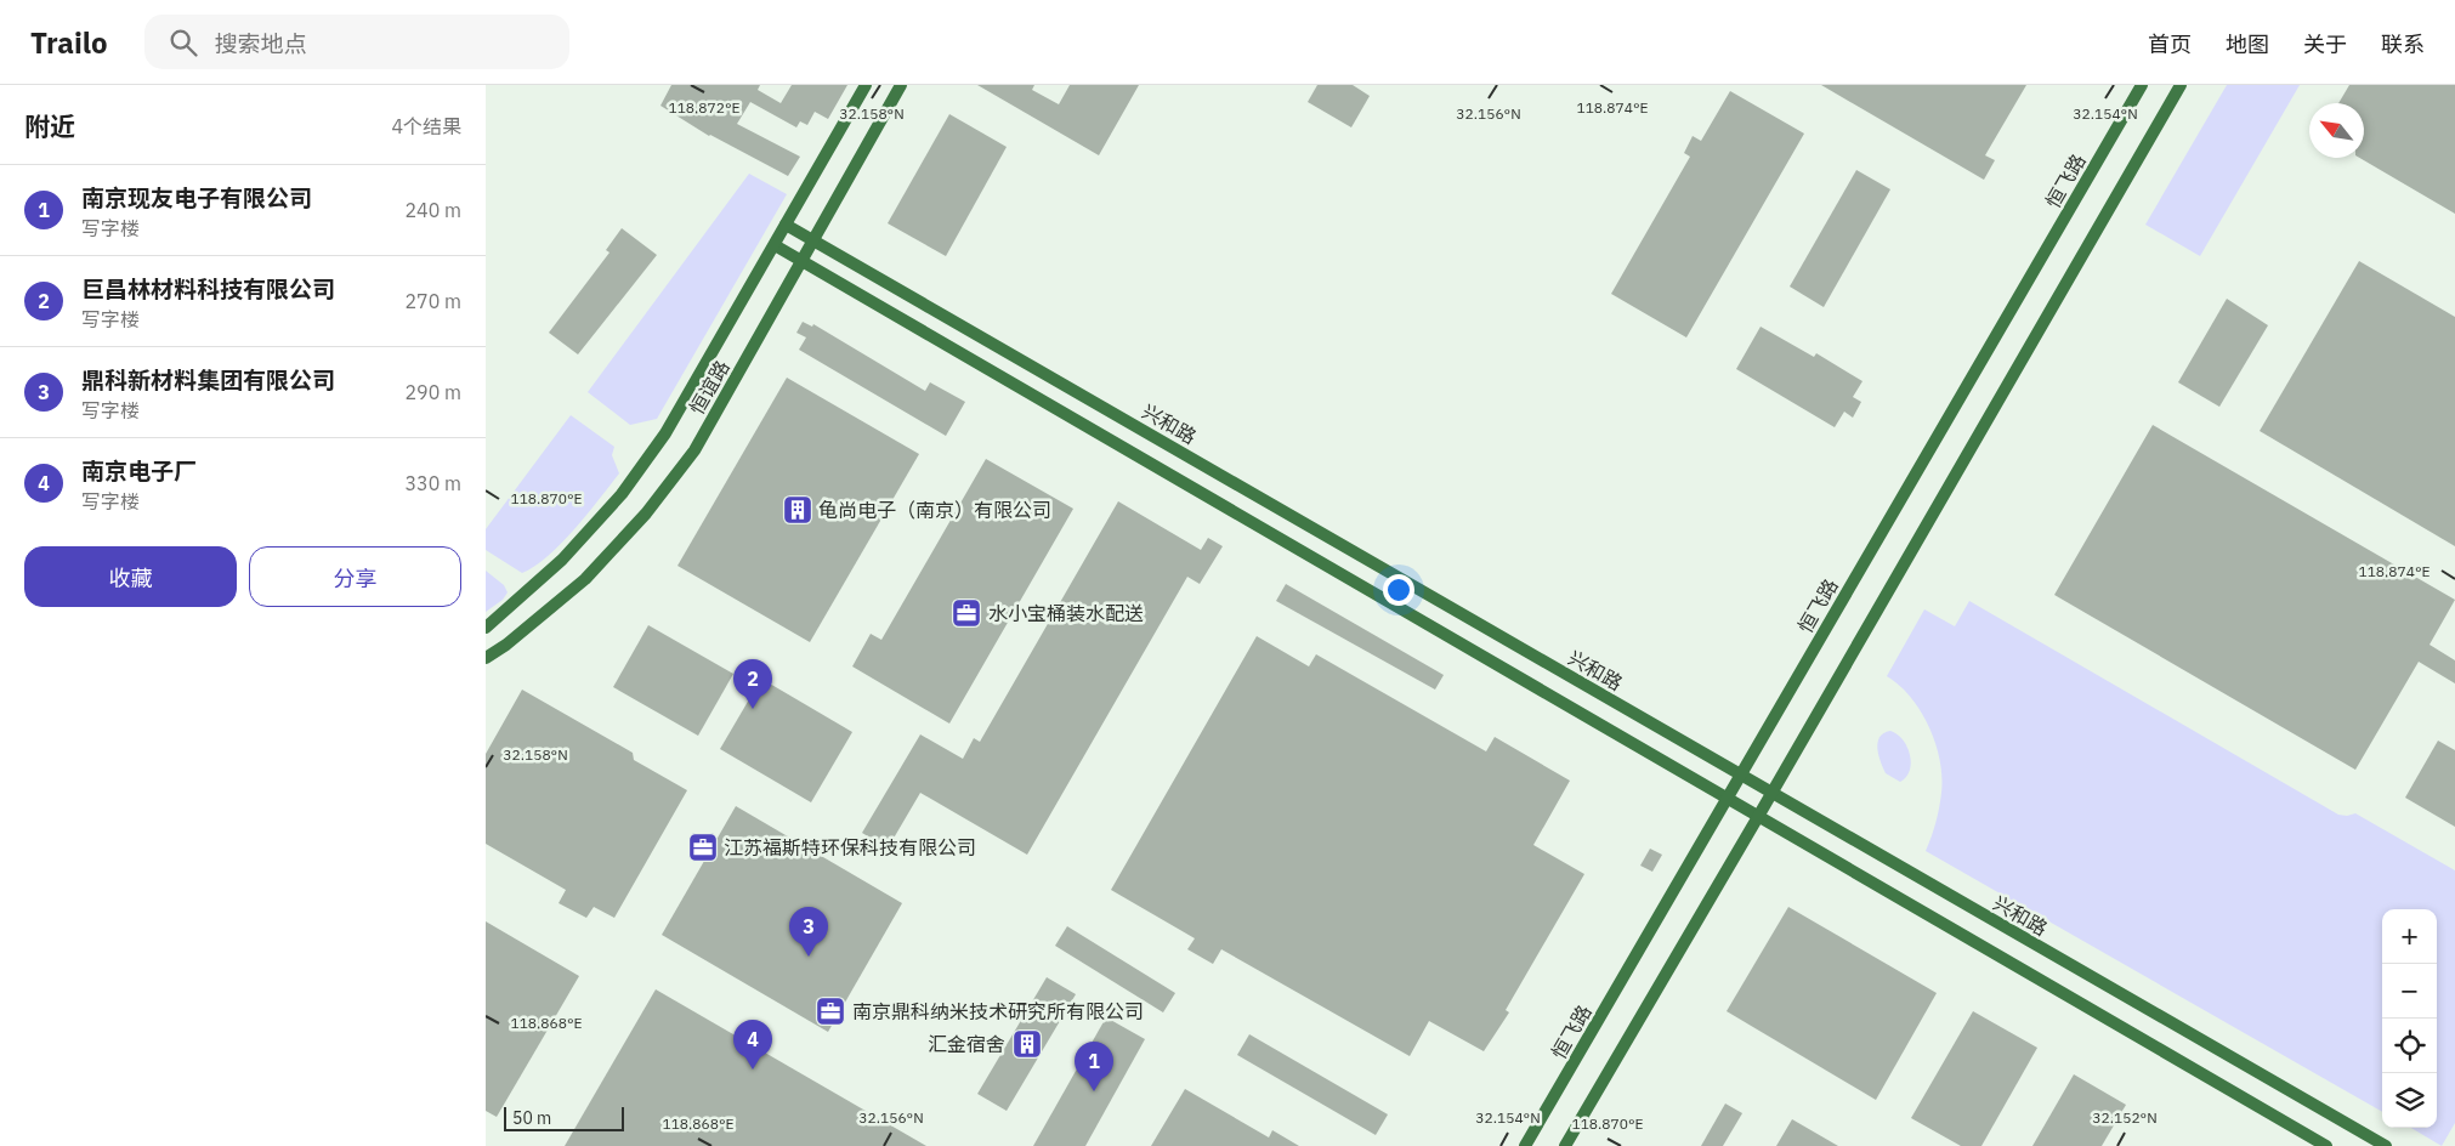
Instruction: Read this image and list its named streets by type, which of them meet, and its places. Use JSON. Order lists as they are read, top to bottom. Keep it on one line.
{"streets":{"main road":["恒飞路","恒谊路","兴和路"]},"crossings":[["恒飞路","兴和路"],["恒谊路","兴和路"]],"places":{"building":["龟尚电子（南京）有限公司","汇金宿舍"],"office":["水小宝桶装水配送","江苏福斯特环保科技有限公司","南京鼎科纳米技术研究所有限公司"]},"scale_bar":"50 m","north":"top left","page":{"header":"Trailo","search":"搜索地点","nav":["首页","地图","关于","联系"],"heading":["附近","4个结果"],"list":[{"mark":"1","name":"南京现友电子有限公司","note":"写字楼","value":"240 m"},{"mark":"2","name":"巨昌林材料科技有限公司","note":"写字楼","value":"270 m"},{"mark":"3","name":"鼎科新材料集团有限公司","note":"写字楼","value":"290 m"},{"mark":"4","name":"南京电子厂","note":"写字楼","value":"330 m"}],"buttons":["收藏","分享"],"pins":["2","3","4","1"],"map_buttons":["+","−"],"scale":"50 m"},"coordinates":["118.872°E","118.874°E","32.158°N","32.156°N","32.154°N","118.870°E","118.868°E","32.152°N"]}
